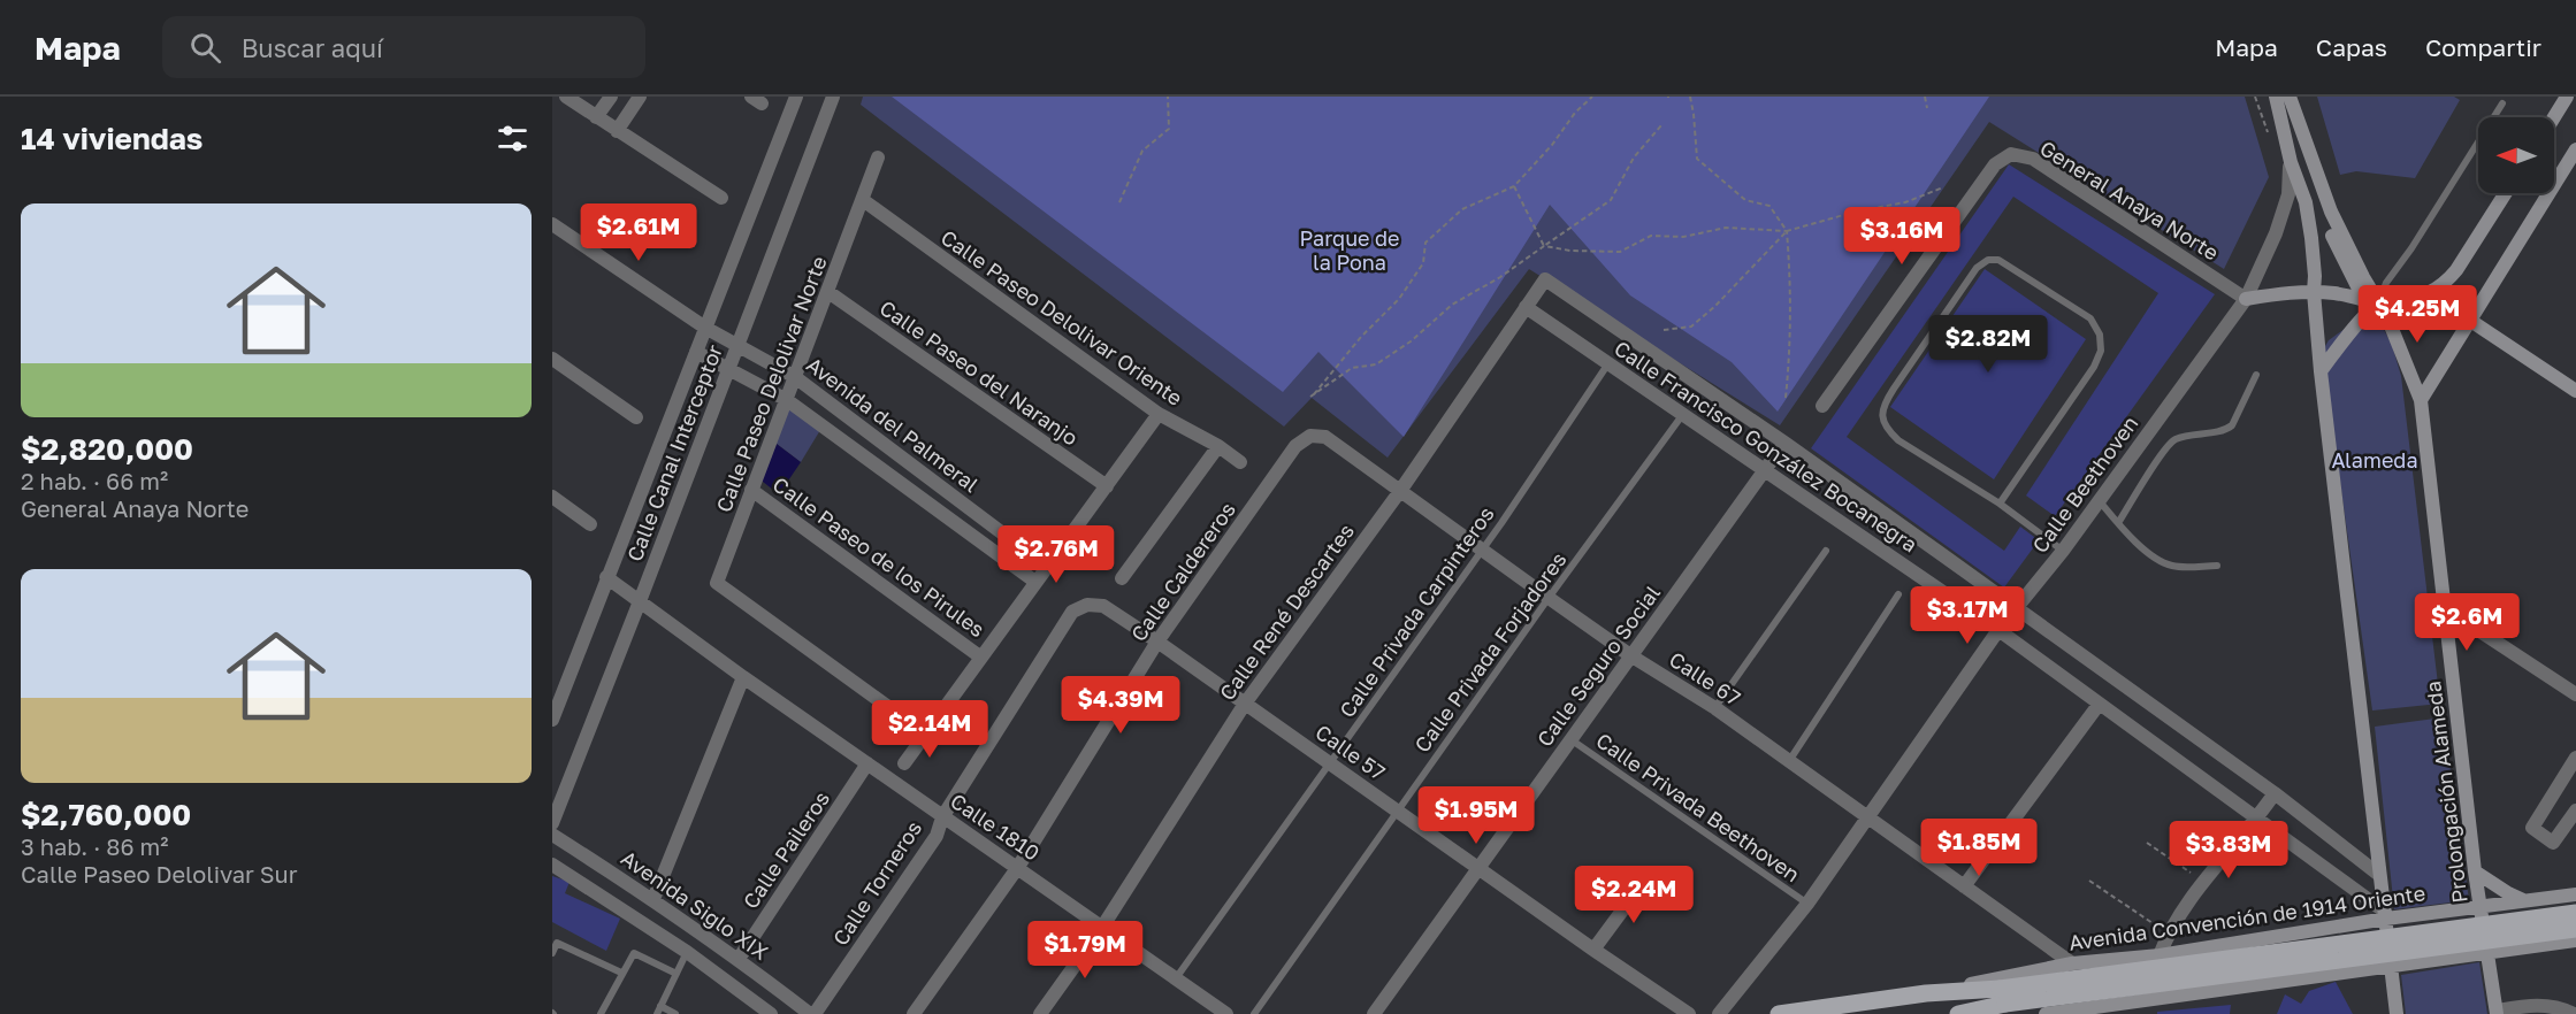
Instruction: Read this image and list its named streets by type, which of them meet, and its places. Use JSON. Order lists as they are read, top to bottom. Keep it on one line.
{"streets":{"main road":["Prolongación Alameda","Avenida Convención de 1914 Oriente"],"street":["General Anaya Norte","Calle Paseo Delolivar Oriente","Calle Paseo del Naranjo","Calle Paseo Delolivar Norte","Avenida del Palmeral","Calle Francisco González Bocanegra","Calle Canal Interceptor","Calle Beethoven","Calle Paseo de los Pirules","Calle Caldereros","Calle René Descartes","Calle Seguro Social","Calle 67","Calle 57","Calle 1810","Calle Paileros","Calle Torneros","Avenida Siglo XIX"],"lane":["Calle Privada Carpinteros","Calle Privada Forjadores","Calle Privada Beethoven"]},"crossings":[["General Anaya Norte","Calle Beethoven"],["Calle Paseo Delolivar Oriente","Calle Paseo Delolivar Norte"],["Calle Paseo del Naranjo","Calle Paseo Delolivar Norte"],["Calle Paseo Delolivar Norte","Avenida del Palmeral"],["Calle Paseo Delolivar Norte","Calle Paseo de los Pirules"],["Avenida del Palmeral","Calle Canal Interceptor"],["Calle Francisco González Bocanegra","Calle Beethoven"],["Calle Francisco González Bocanegra","Calle René Descartes"],["Calle Francisco González Bocanegra","Calle Privada Carpinteros"],["Calle Francisco González Bocanegra","Calle Privada Forjadores"],["Calle Francisco González Bocanegra","Calle Seguro Social"],["Calle Francisco González Bocanegra","Avenida Convención de 1914 Oriente"],["Calle Canal Interceptor","Calle 1810"],["Calle Beethoven","Calle 67"],["Calle Beethoven","Calle Privada Beethoven"],["Calle Caldereros","Calle 67"],["Calle Caldereros","Calle 57"],["Calle Caldereros","Calle 1810"],["Calle René Descartes","Calle 67"],["Calle René Descartes","Calle 57"],["Calle René Descartes","Calle 1810"],["Calle Privada Carpinteros","Calle 67"],["Calle Privada Carpinteros","Calle 57"],["Calle Privada Carpinteros","Calle 1810"],["Calle Privada Forjadores","Calle 67"],["Calle Privada Forjadores","Calle 57"],["Calle Seguro Social","Calle 67"],["Calle Seguro Social","Calle 57"],["Calle Seguro Social","Calle Privada Beethoven"],["Calle 67","Avenida Convención de 1914 Oriente"],["Calle 57","Calle Torneros"],["Prolongación Alameda","Avenida Convención de 1914 Oriente"],["Calle 1810","Calle Paileros"],["Calle 1810","Calle Torneros"],["Calle Paileros","Avenida Siglo XIX"],["Calle Torneros","Avenida Siglo XIX"]],"parks":["Parque de la Pona","Alameda"],"north":"left","page":{"header":"Mapa","search":"Buscar aquí","nav":["Mapa","Capas","Compartir"],"heading":"14 viviendas","list":[{"name":"$2,820,000","note":"2 hab. · 66 m² · General Anaya Norte"},{"name":"$2,760,000","note":"3 hab. · 86 m² · Calle Paseo Delolivar Sur"}],"price":["$2.61M","$3.16M","$4.25M","$2.82M","$2.76M","$3.17M","$2.6M","$4.39M","$2.14M","$1.95M","$1.85M","$3.83M","$2.24M","$1.79M"]}}
